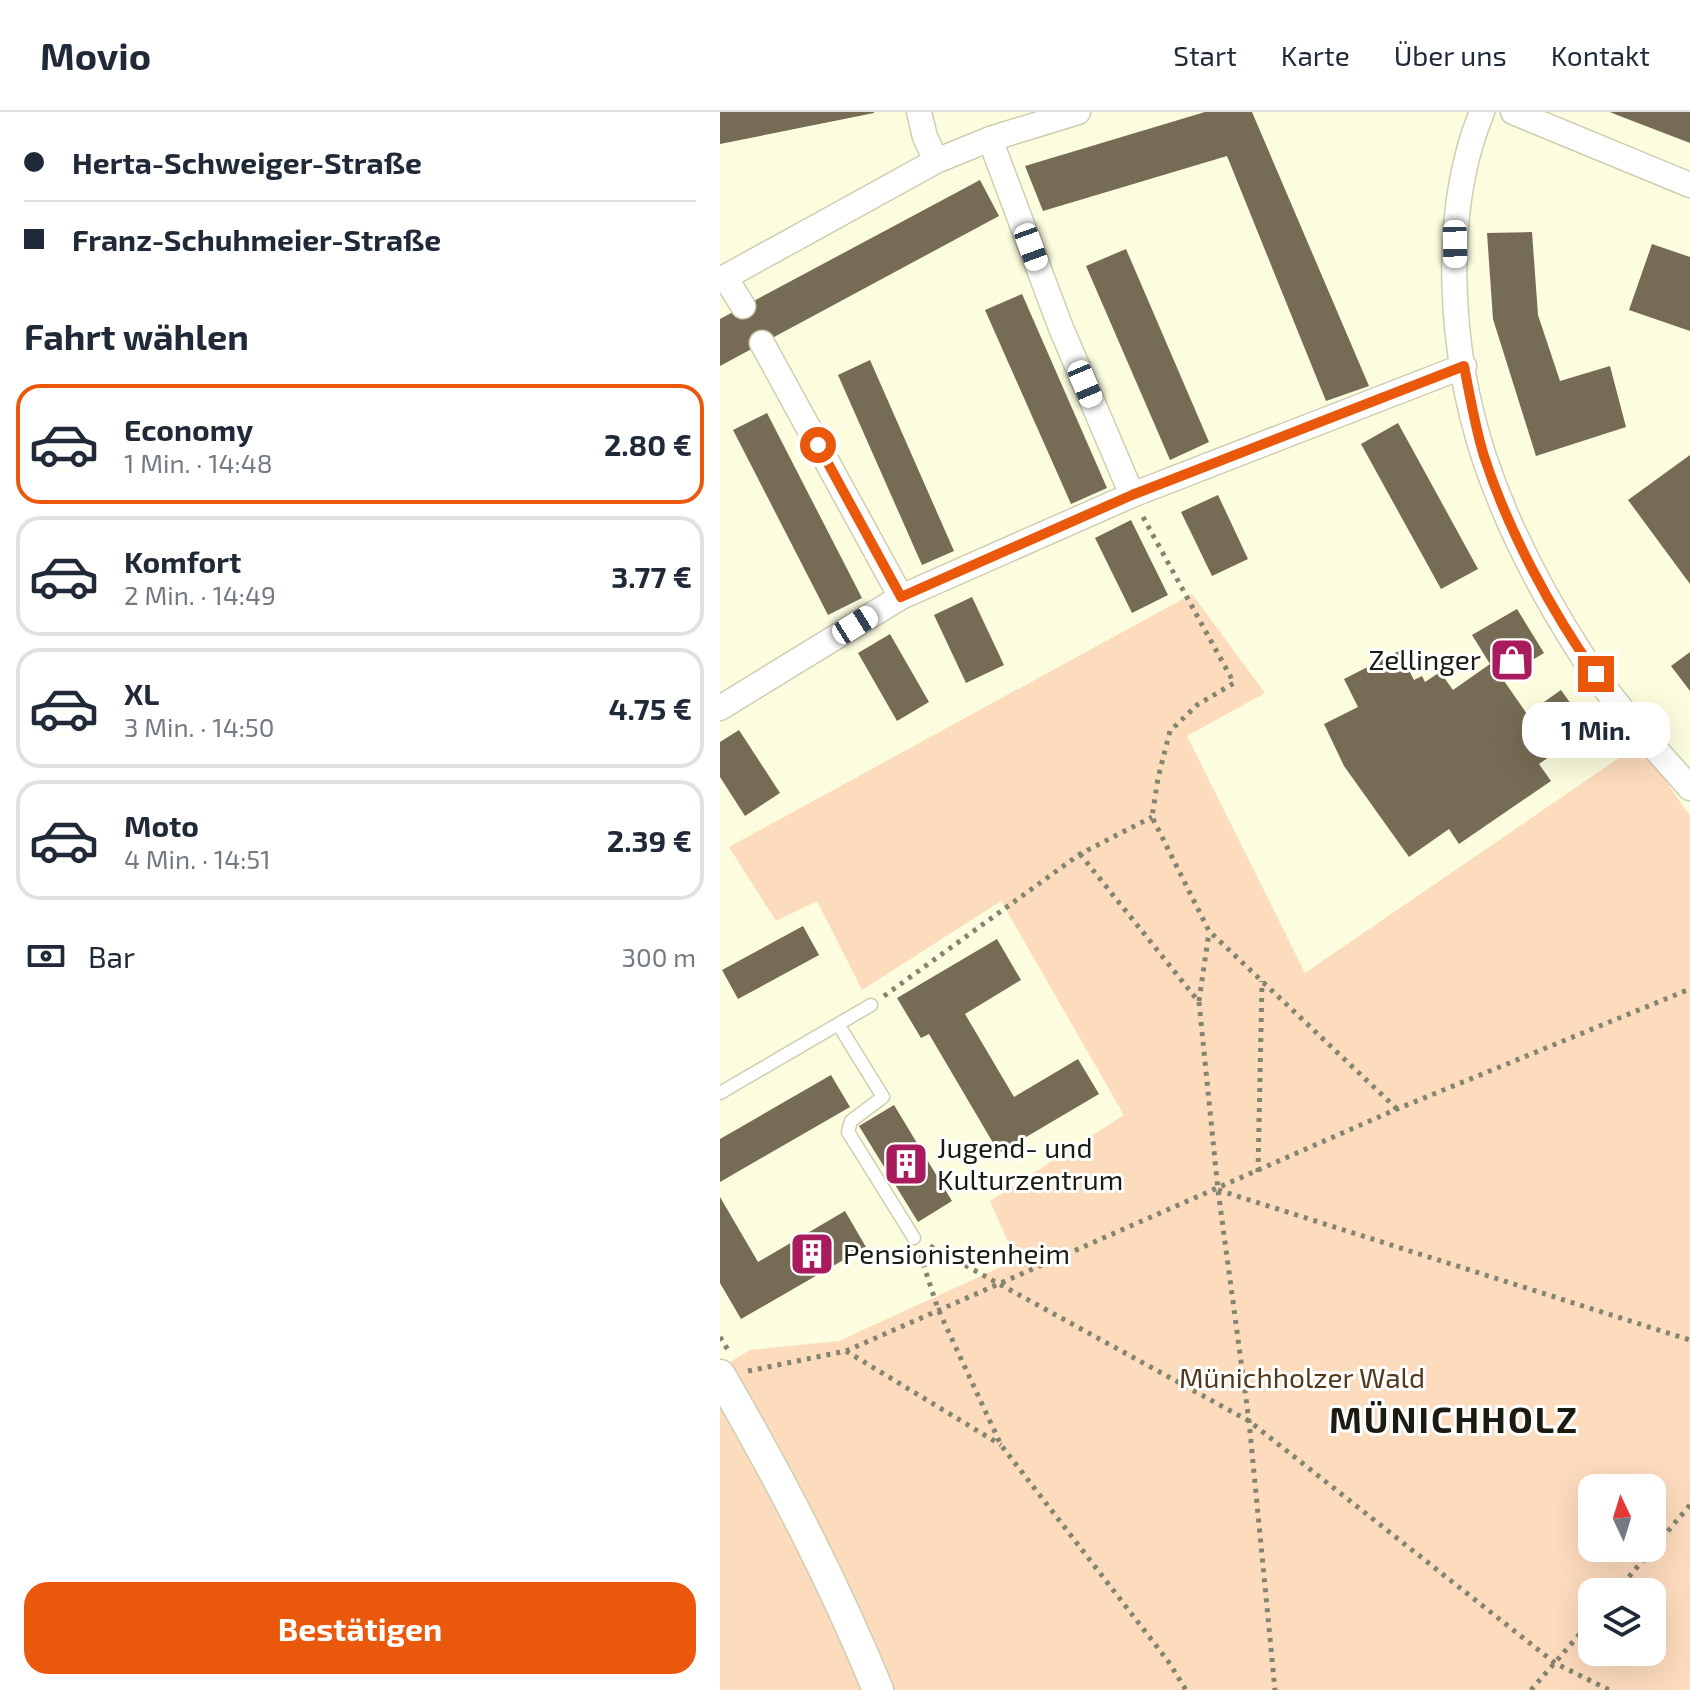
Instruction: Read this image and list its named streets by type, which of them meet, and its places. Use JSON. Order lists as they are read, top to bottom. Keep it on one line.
{"districts":["MÜNICHHOLZ"],"parks":["Münichholzer Wald"],"places":{"shop":["Zellinger"],"building":["Jugend- und Kulturzentrum","Pensionistenheim"]},"north":"top","page":{"header":"Movio","nav":["Start","Karte","Über uns","Kontakt"],"banner":["Herta-Schweiger-Straße","Franz-Schuhmeier-Straße"],"heading":"Fahrt wählen","list":[{"name":"Economy","note":"1 Min. · 14:48","value":"2.80 €"},{"name":"Komfort","note":"2 Min. · 14:49","value":"3.77 €"},{"name":"XL","note":"3 Min. · 14:50","value":"4.75 €"},{"name":"Moto","note":"4 Min. · 14:51","value":"2.39 €"}],"bubble":"1 Min.","pay":["Bar","300 m"],"buttons":"Bestätigen"}}
